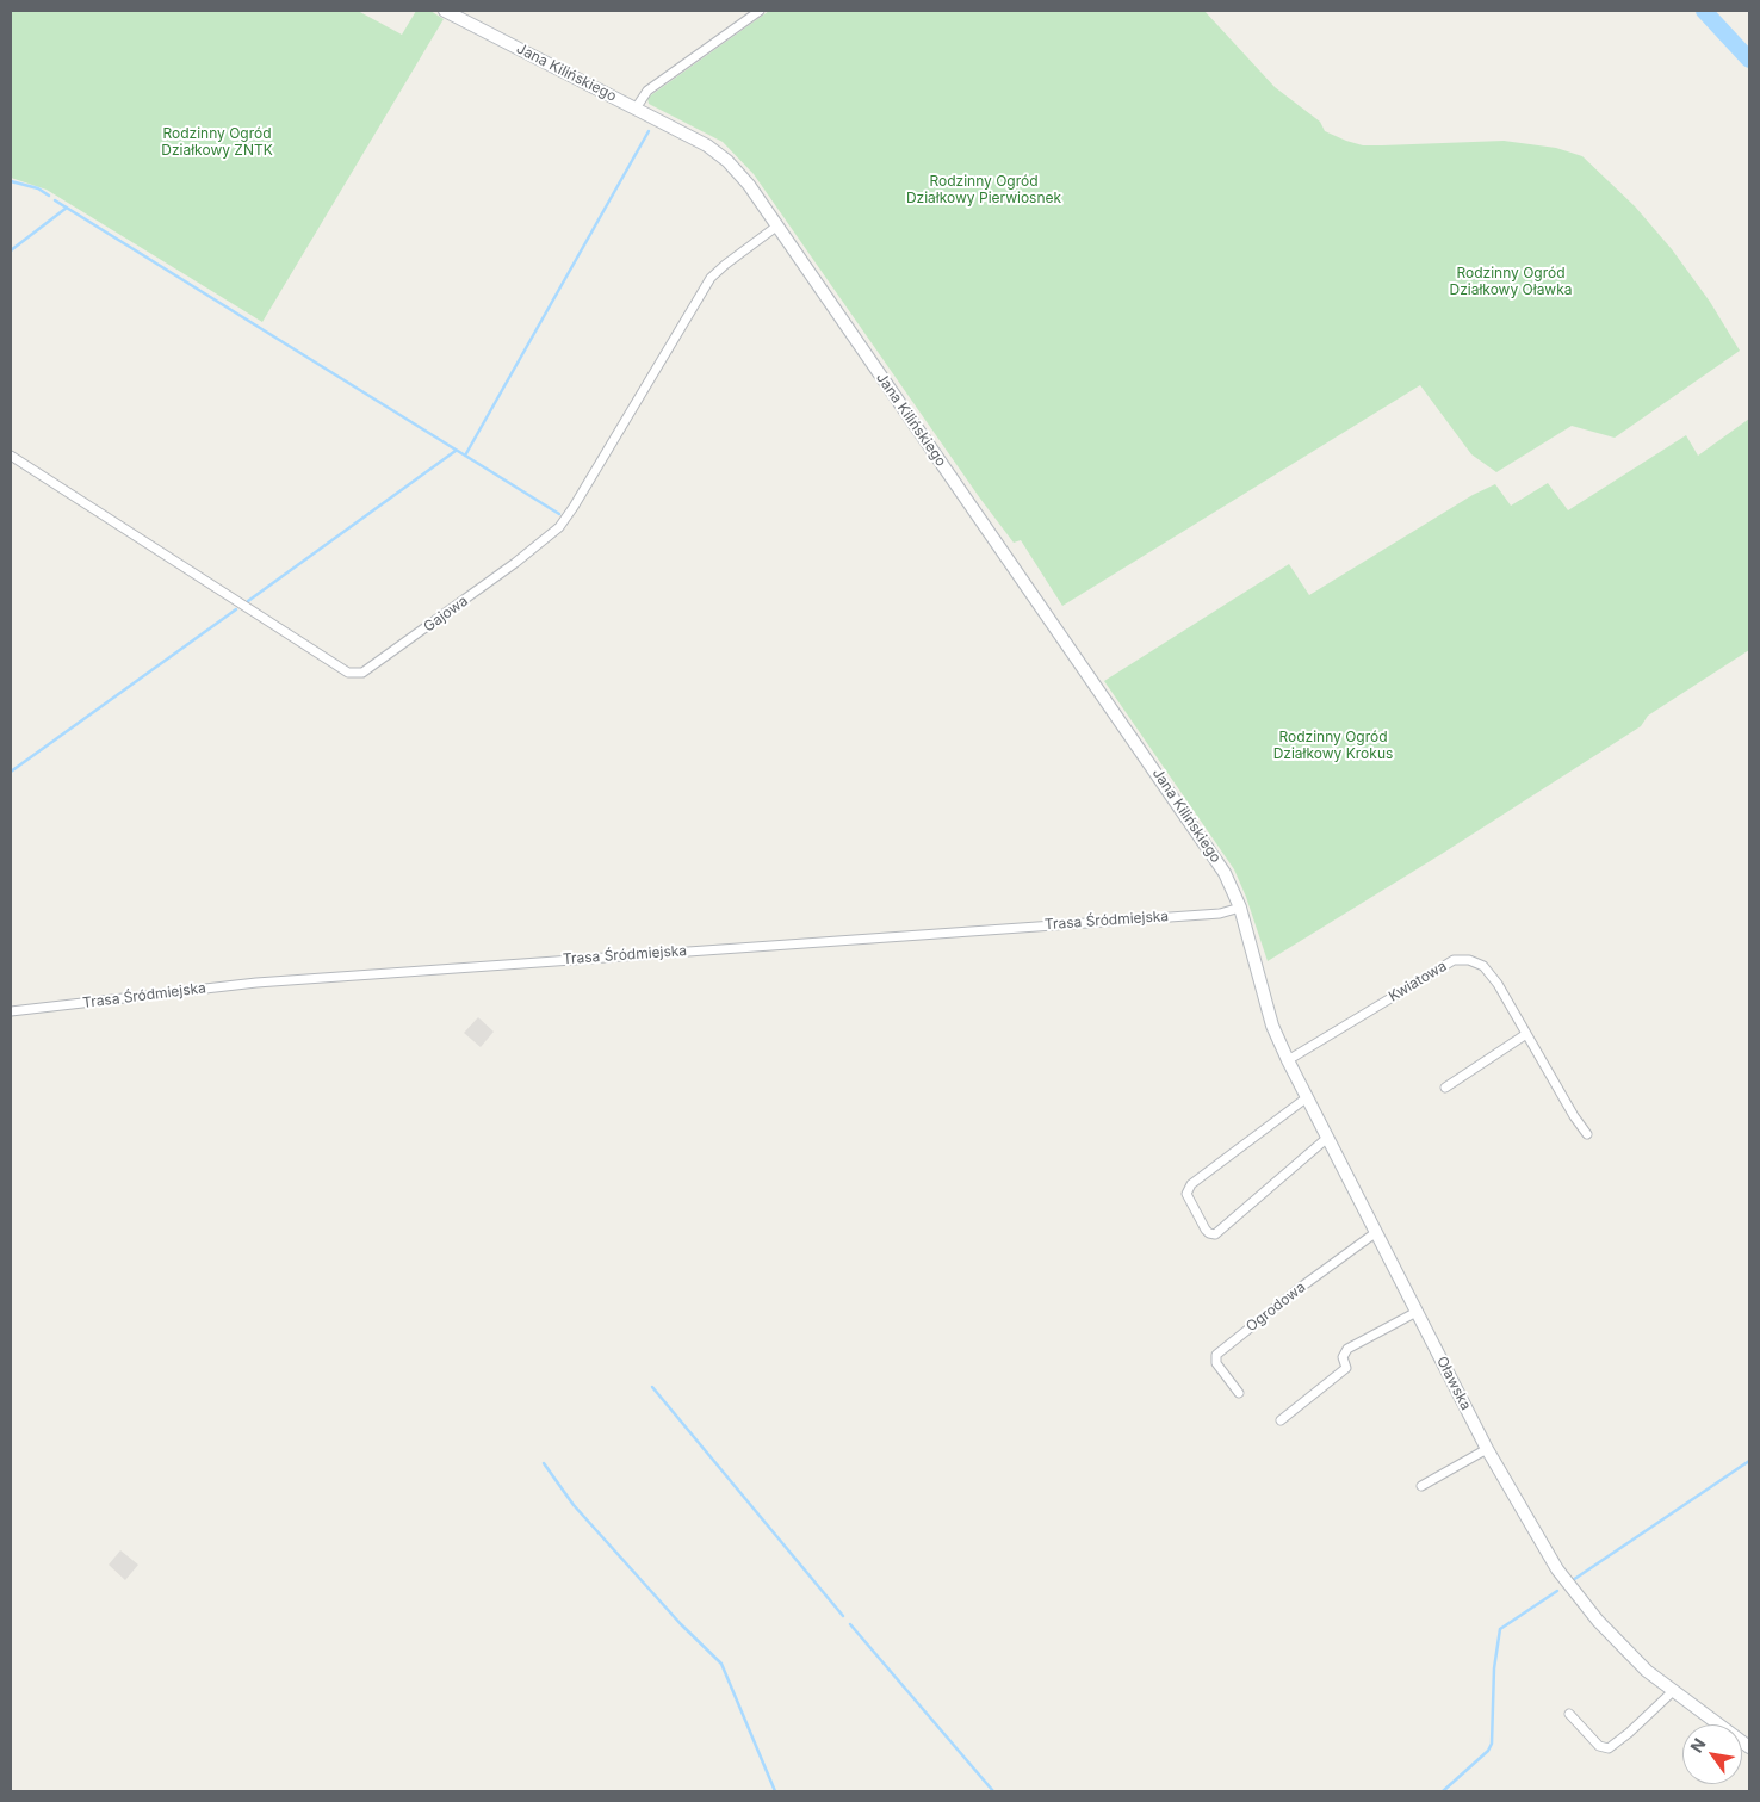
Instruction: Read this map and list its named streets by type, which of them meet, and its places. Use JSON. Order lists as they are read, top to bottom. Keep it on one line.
{"streets":{"street":["Jana Kilińskiego","Gajowa","Trasa Śródmiejska","Kwiatowa","Ogrodowa","Oławska"]},"crossings":[["Jana Kilińskiego","Gajowa"],["Jana Kilińskiego","Trasa Śródmiejska"],["Jana Kilińskiego","Oławska"],["Kwiatowa","Oławska"],["Ogrodowa","Oławska"]],"parks":["Rodzinny Ogród Działkowy ZNTK","Rodzinny Ogród Działkowy Pierwiosnek","Rodzinny Ogród Działkowy Oławka","Rodzinny Ogród Działkowy Krokus"],"north":"top left"}
